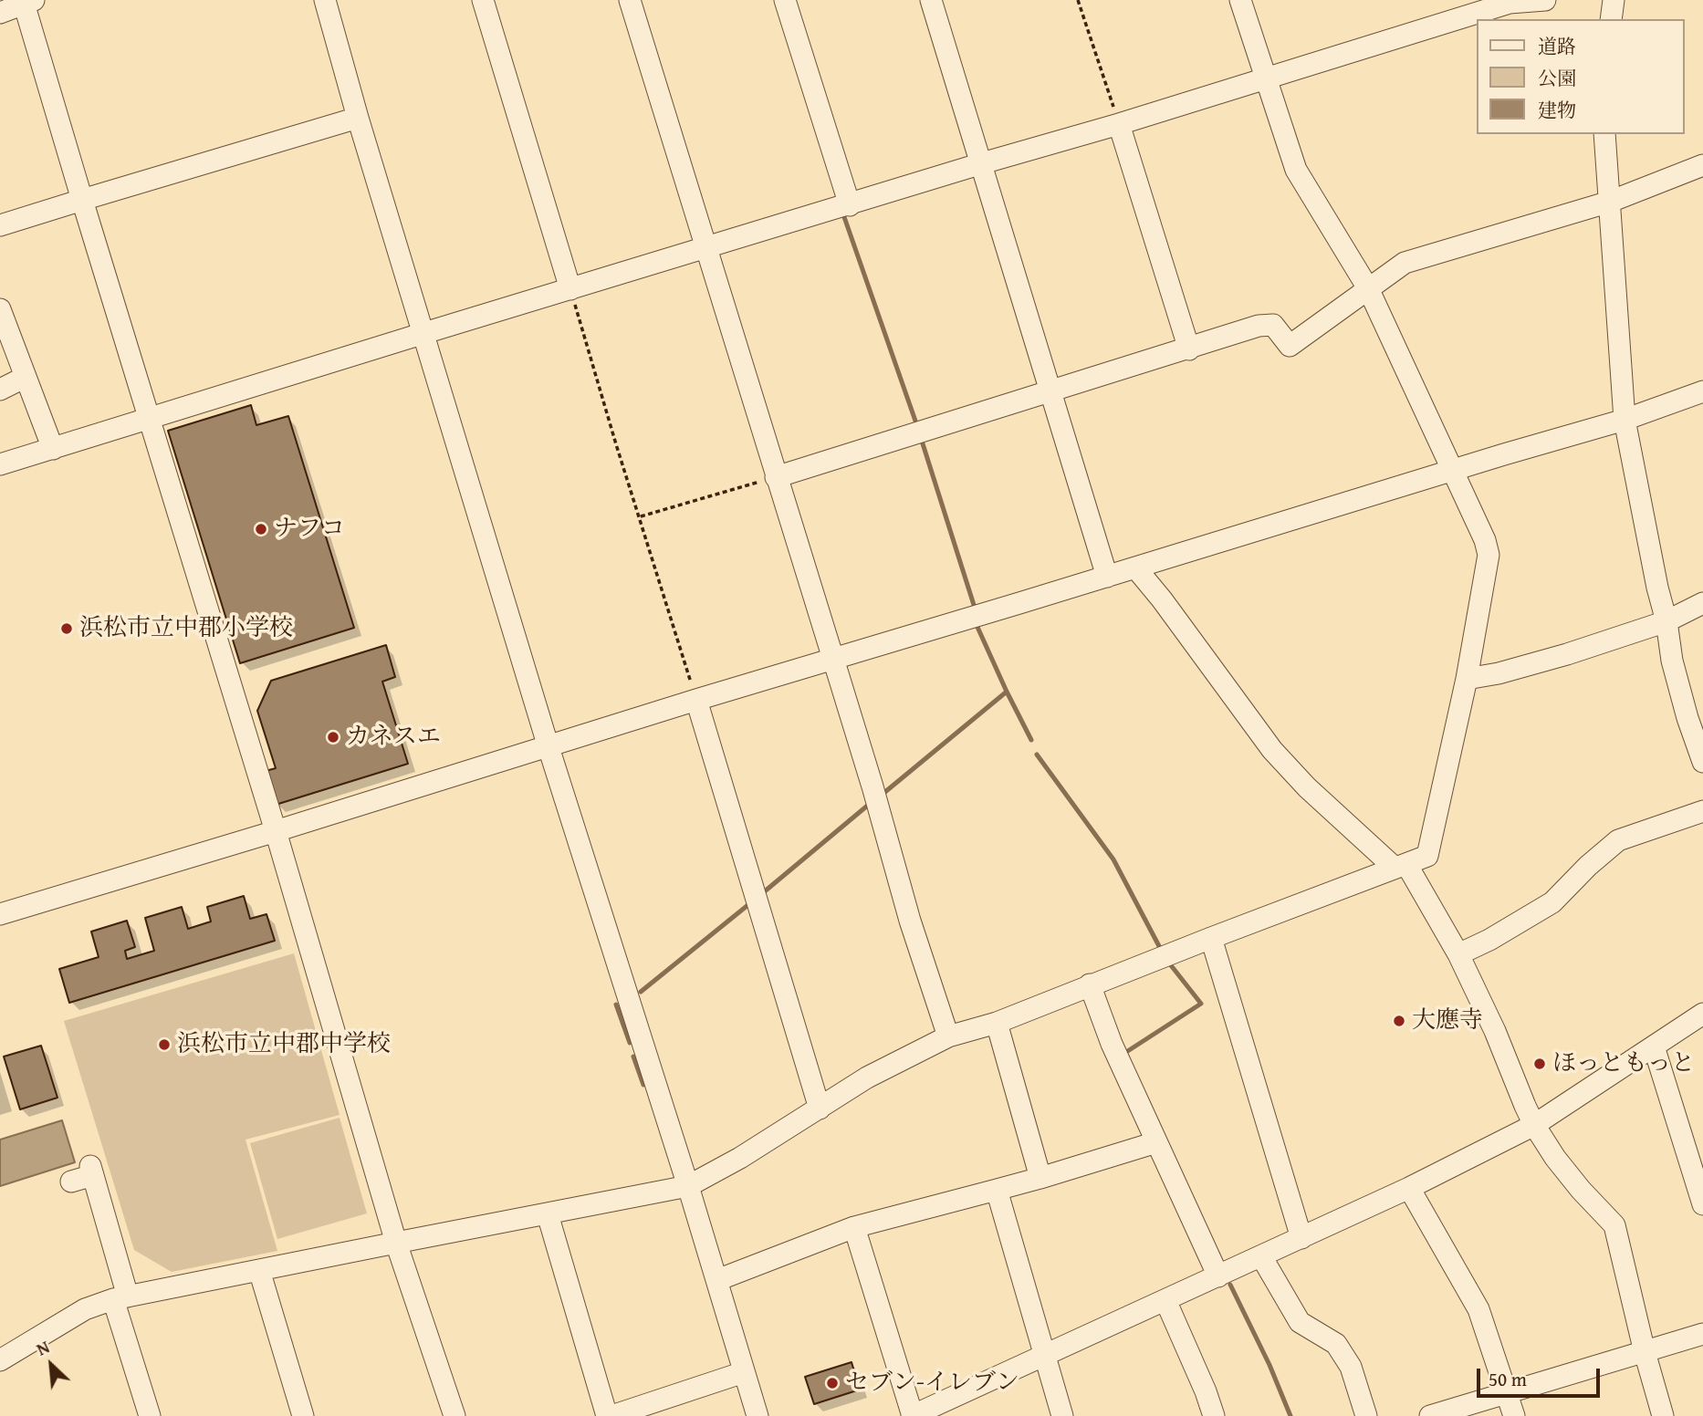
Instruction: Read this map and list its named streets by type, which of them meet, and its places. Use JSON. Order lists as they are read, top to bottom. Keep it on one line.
{"places":["ナフコ","浜松市立中郡小学校","カネスエ","大應寺","浜松市立中郡中学校","ほっともっと","セブン-イレブン"],"legend":["道路","公園","建物"],"scale_bar":"50 m","north":"top left"}
